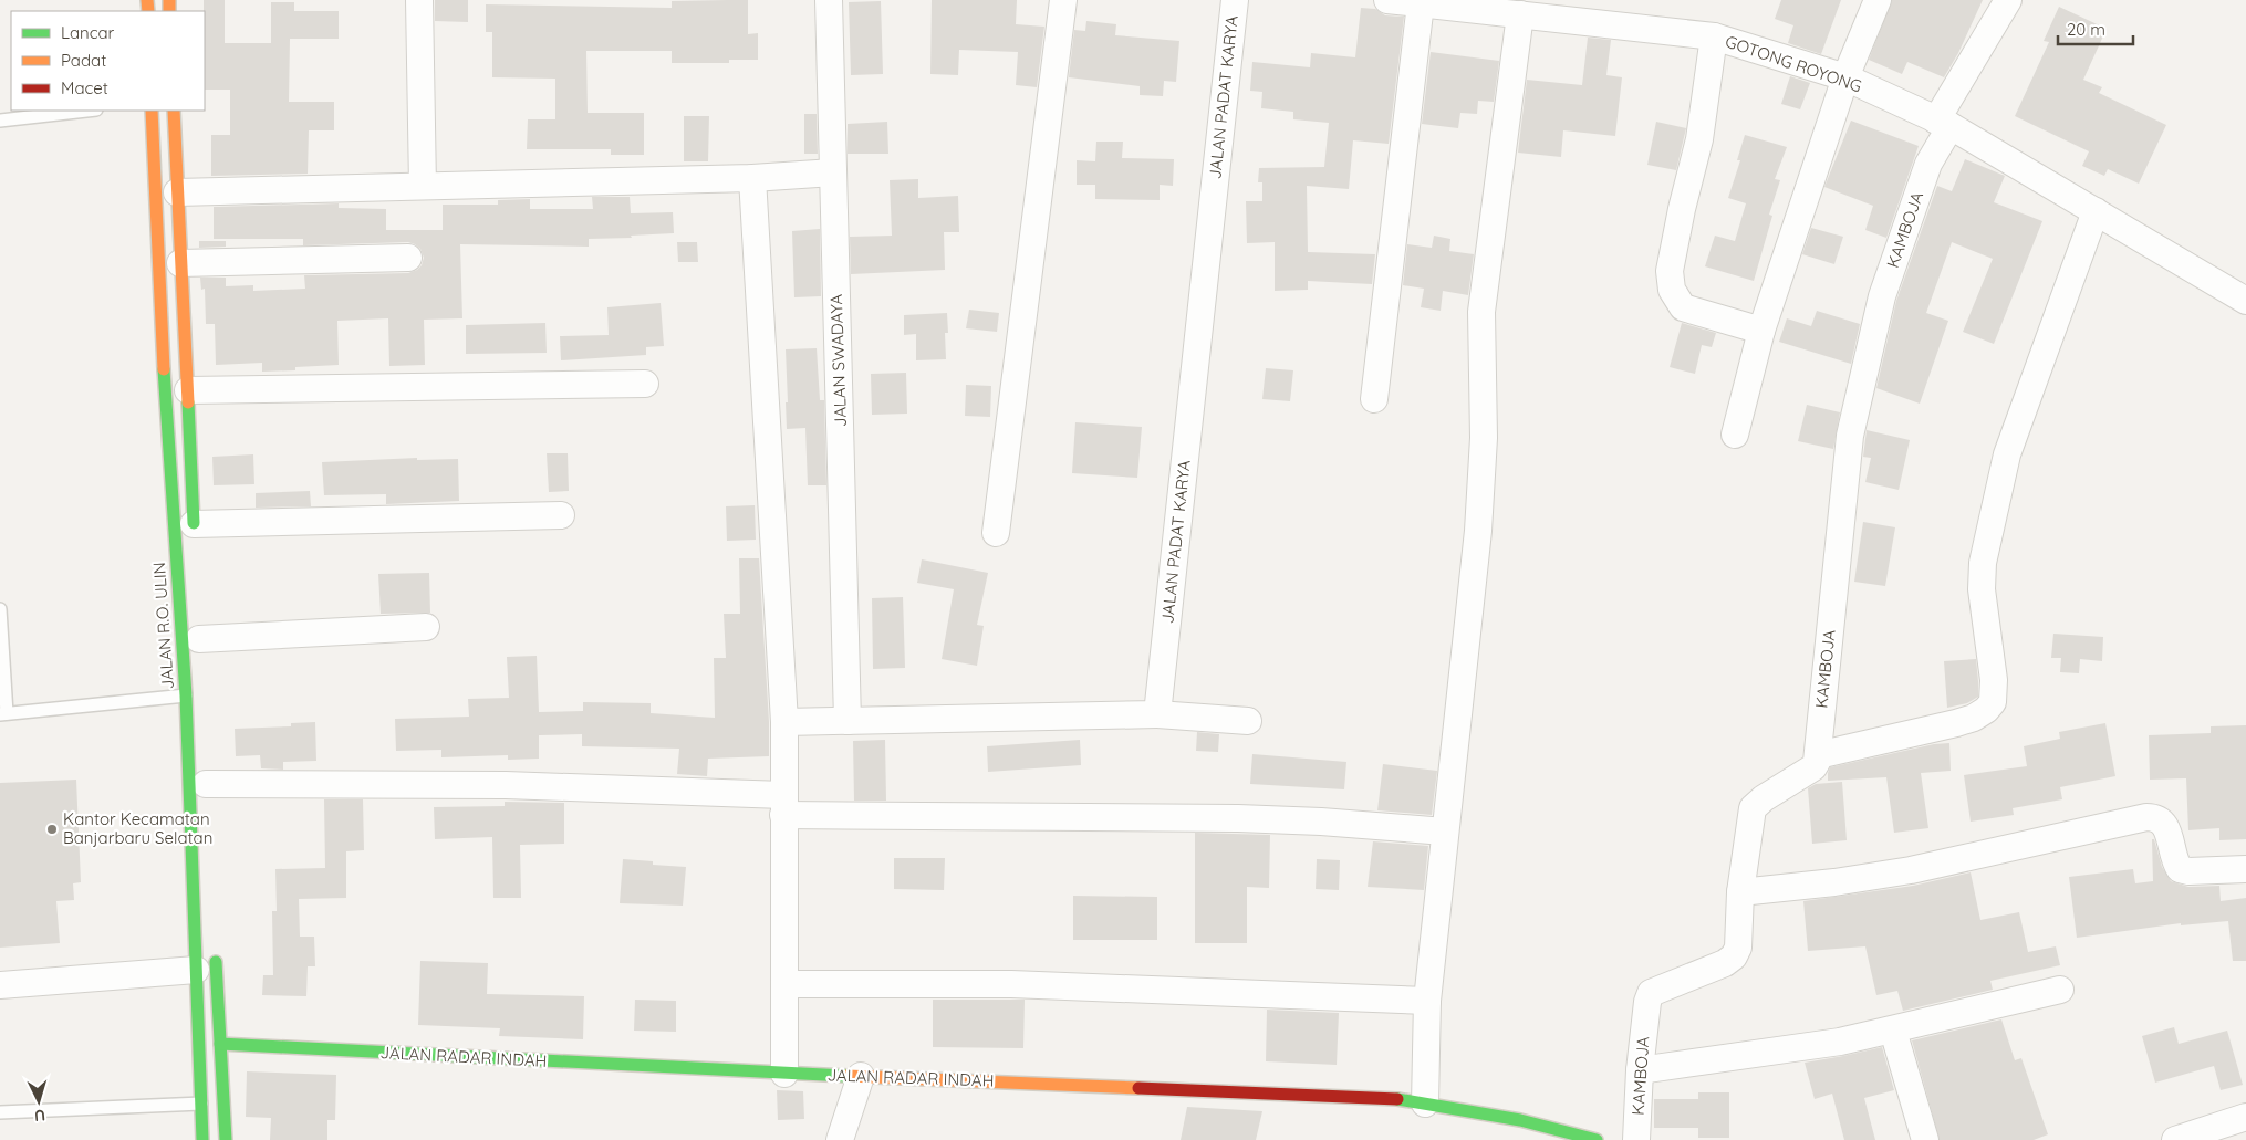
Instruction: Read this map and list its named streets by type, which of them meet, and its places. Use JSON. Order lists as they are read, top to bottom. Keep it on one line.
{"streets":{"main road":["JALAN R.O. ULIN","JALAN RADAR INDAH"],"street":["GOTONG ROYONG","JALAN PADAT KARYA","KAMBOJA","JALAN SWADAYA"]},"crossings":[["GOTONG ROYONG","KAMBOJA"]],"places":["Kantor Kecamatan Banjarbaru Selatan"],"legend":["Lancar","Padat","Macet"],"scale_bar":"20 m","north":"bottom"}
